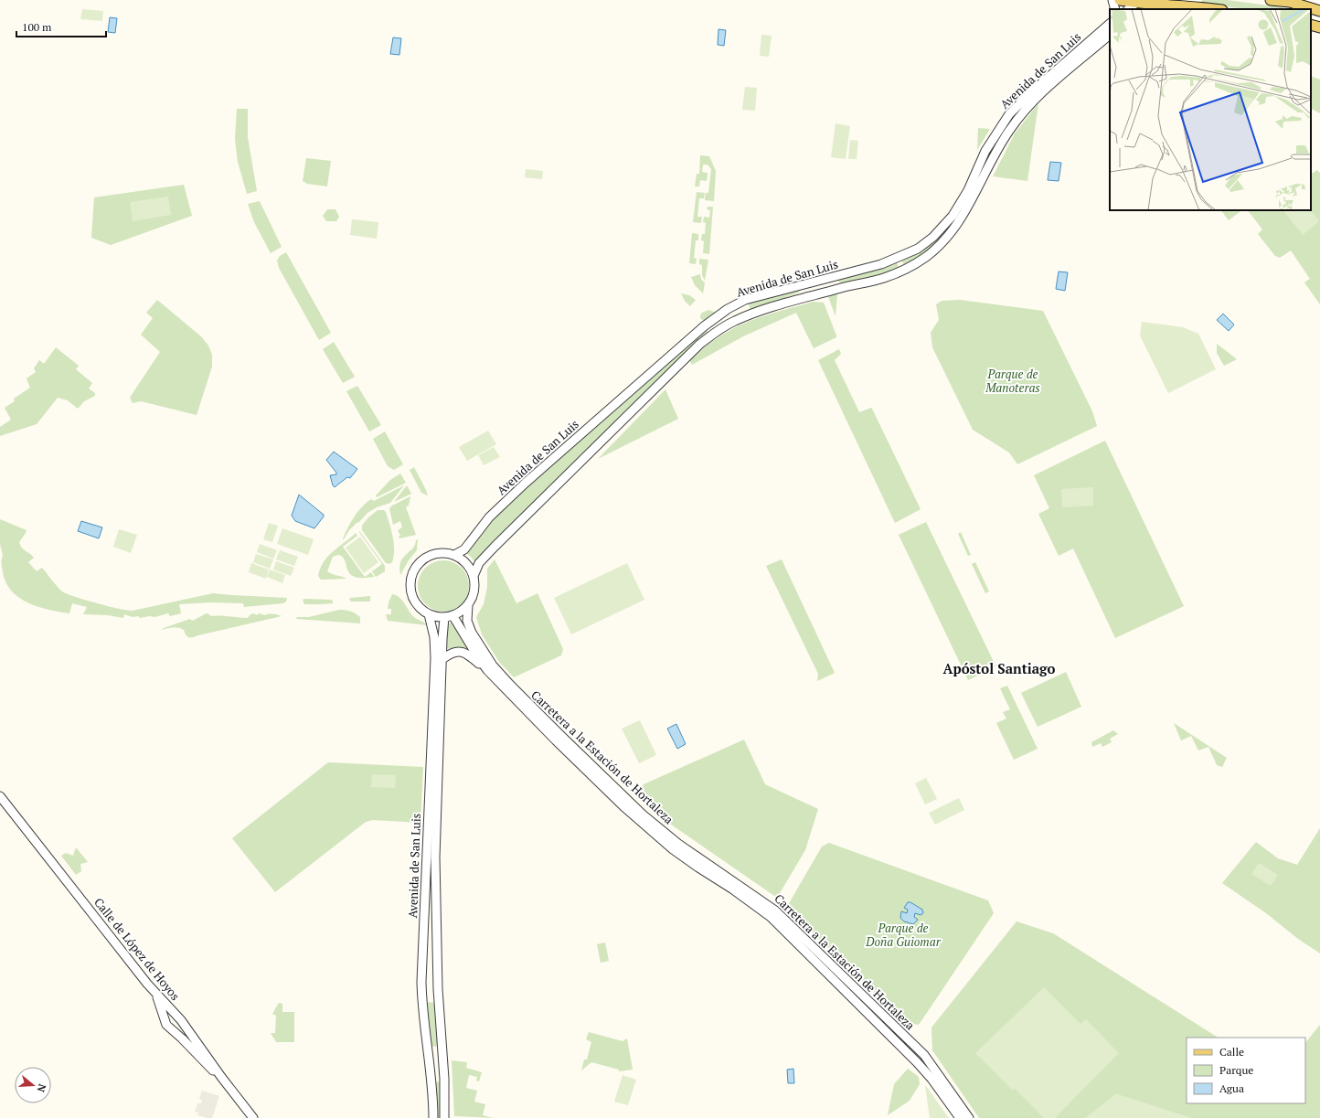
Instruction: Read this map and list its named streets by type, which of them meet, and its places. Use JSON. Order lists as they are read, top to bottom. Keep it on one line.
{"streets":{"street":["Avenida de San Luis","Carretera a la Estación de Hortaleza","Calle de López de Hoyos"]},"crossings":[["Avenida de San Luis","Carretera a la Estación de Hortaleza"]],"districts":["Apóstol Santiago"],"parks":["Parque de Manoteras","Parque de Doña Guiomar"],"legend":["Calle","Parque","Agua"],"scale_bar":"100 m","north":"right"}
